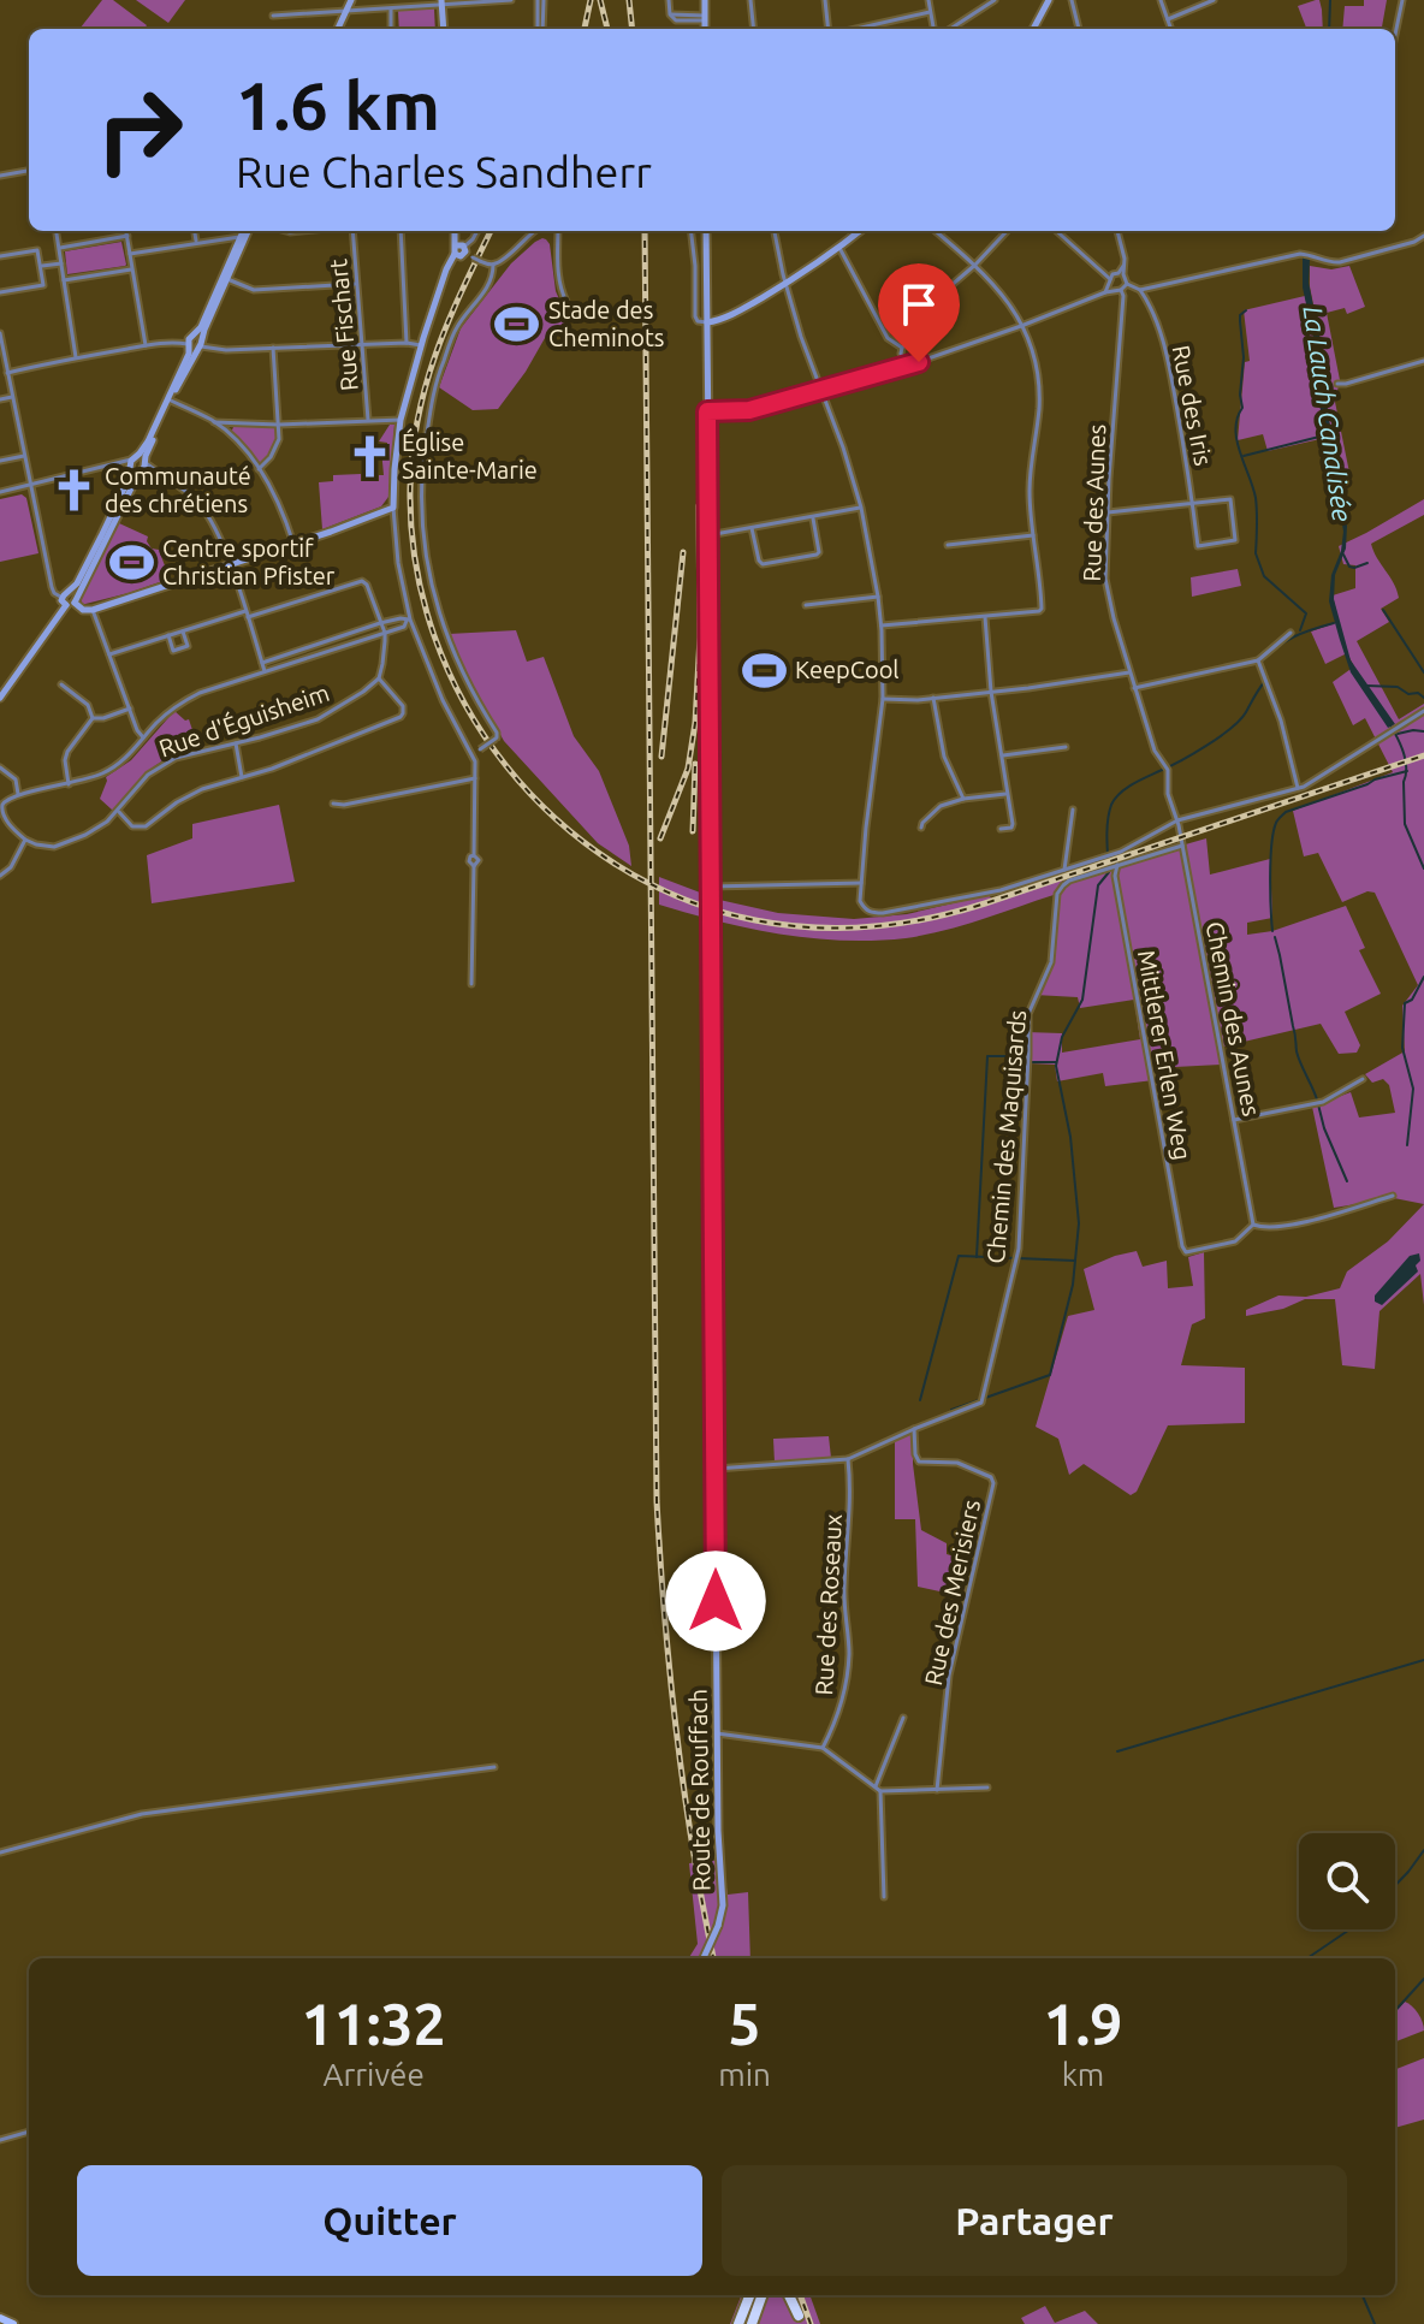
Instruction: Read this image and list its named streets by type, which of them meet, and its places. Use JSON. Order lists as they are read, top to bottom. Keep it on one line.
{"streets":{"main road":["Route de Rouffach"],"street":["Rue Fischart","Rue des Iris","Rue des Aunes","Rue d'Éguisheim","Chemin des Aunes","Mittlerer Erlen Weg","Chemin des Maquisards","Rue des Merisiers","Rue des Roseaux"]},"crossings":[["Rue des Aunes","Chemin des Aunes"],["Chemin des Aunes","Mittlerer Erlen Weg"],["Chemin des Aunes","Chemin des Maquisards"],["Mittlerer Erlen Weg","Chemin des Maquisards"],["Chemin des Maquisards","Rue des Merisiers"]],"water":["La Lauch Canalisée"],"places":{"sports":["Stade des Cheminots","Centre sportif Christian Pfister","KeepCool"],"church":["Église Sainte-Marie","Communauté des chrétiens"]},"page":{"turn":["1.6 km","Rue Charles Sandherr"],"eta":["11:32","Arrivée","5","min","1.9","km"],"buttons":["Quitter","Partager"]}}
